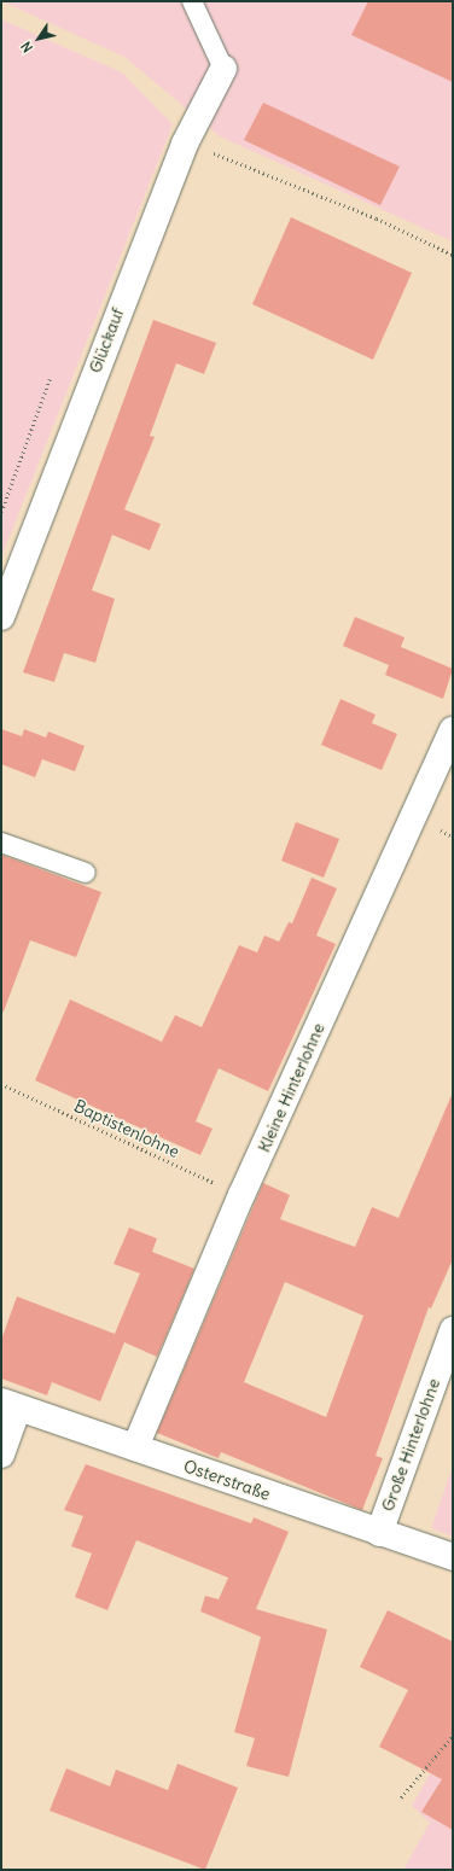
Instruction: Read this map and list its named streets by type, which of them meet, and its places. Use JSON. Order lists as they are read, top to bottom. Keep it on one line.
{"streets":{"street":["Glückauf","Kleine Hinterlohne","Große Hinterlohne","Osterstraße"],"path":["Baptistenlohne"]},"crossings":[["Kleine Hinterlohne","Baptistenlohne"],["Kleine Hinterlohne","Osterstraße"],["Große Hinterlohne","Osterstraße"]],"north":"bottom left"}
